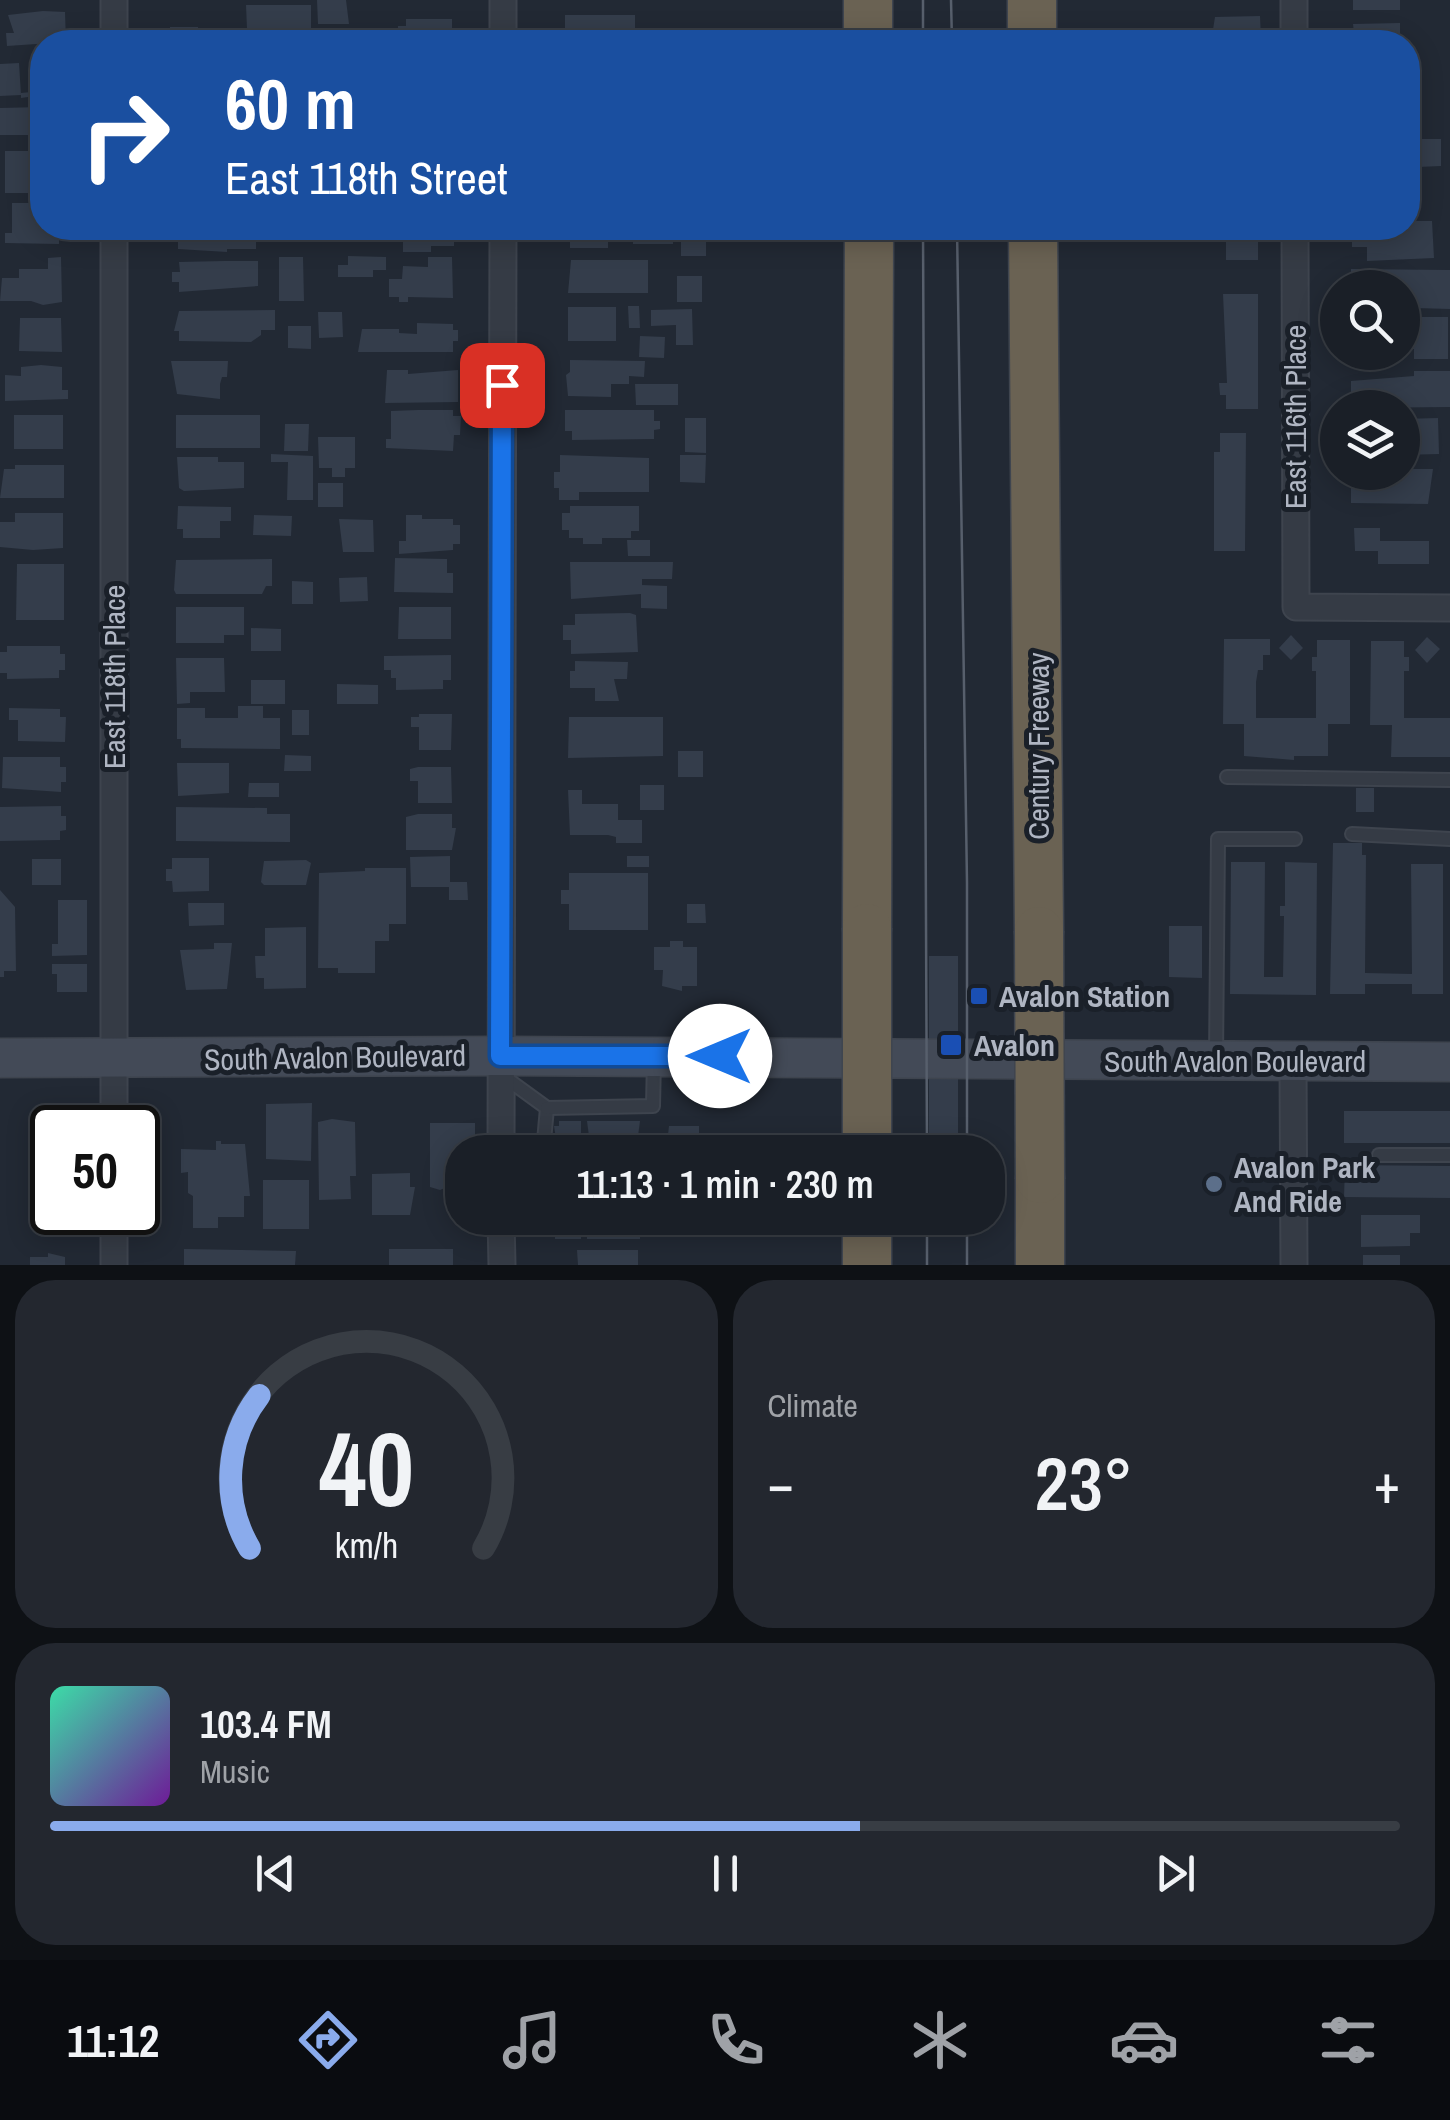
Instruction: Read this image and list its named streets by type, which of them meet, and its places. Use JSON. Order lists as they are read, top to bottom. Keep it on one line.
{"streets":{"highway":["Century Freeway"],"main road":["South Avalon Boulevard"],"street":["East 116th Place","East 118th Place"]},"crossings":[["East 118th Place","South Avalon Boulevard"]],"places":{"transit":["Avalon Station","Avalon"],"other":["Avalon Park And Ride"]},"page":{"turn":["60 m","East 118th Street"],"limit":"50","trip":"11:13 · 1 min · 230 m","tile":"Climate","heat":["−","23°","+"],"song":["103.4 FM","Music"],"tabs":"11:12","gauge":["40","km/h"]}}
